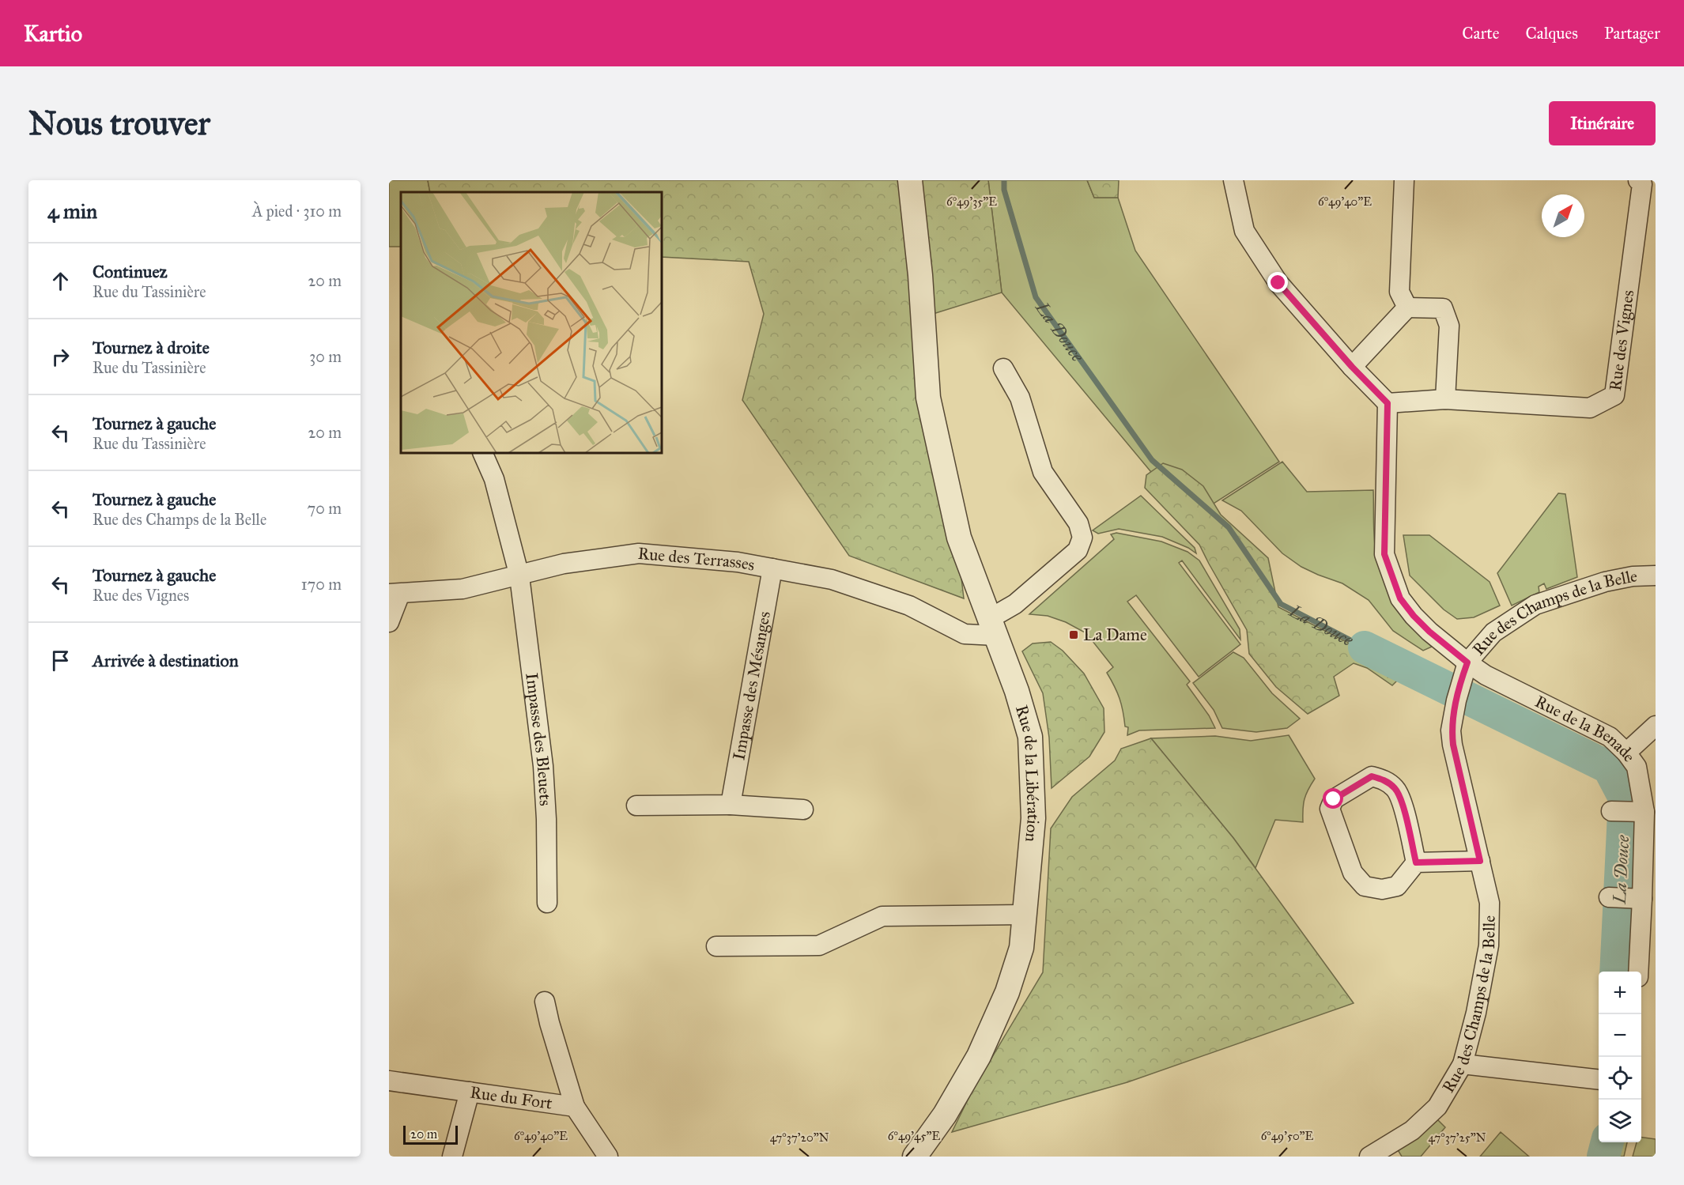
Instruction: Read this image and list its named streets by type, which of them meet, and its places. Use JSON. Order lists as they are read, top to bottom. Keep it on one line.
{"streets":{"street":["Rue des Vignes","Rue des Terrasses","Rue des Champs de la Belle","Impasse des Mésanges","Rue de la Benade","Impasse des Bleuets","Rue de la Libération","Rue du Fort"]},"crossings":[["Rue des Terrasses","Impasse des Mésanges"],["Rue des Terrasses","Impasse des Bleuets"],["Rue des Terrasses","Rue de la Libération"],["Rue des Champs de la Belle","Rue de la Benade"]],"water":["La Douce"],"places":{"transit":["La Dame"]},"scale_bar":"20 m","north":"top right","page":{"header":"Kartio","nav":["Carte","Calques","Partager"],"buttons":"Itinéraire","title":"Nous trouver","heading":["4 min","À pied · 310 m"],"list":[["Continuez","Rue du Tassinière","20 m"],["Tournez à droite","Rue du Tassinière","30 m"],["Tournez à gauche","Rue du Tassinière","20 m"],["Tournez à gauche","Rue des Champs de la Belle","70 m"],["Tournez à gauche","Rue des Vignes","170 m"],"Arrivée à destination"],"map_buttons":["+","−"],"scale":"20 m"},"coordinates":["6°49'35\"E","6°49'40\"E","6°49'45\"E","6°49'50\"E","47°37'20\"N","47°37'25\"N"]}
